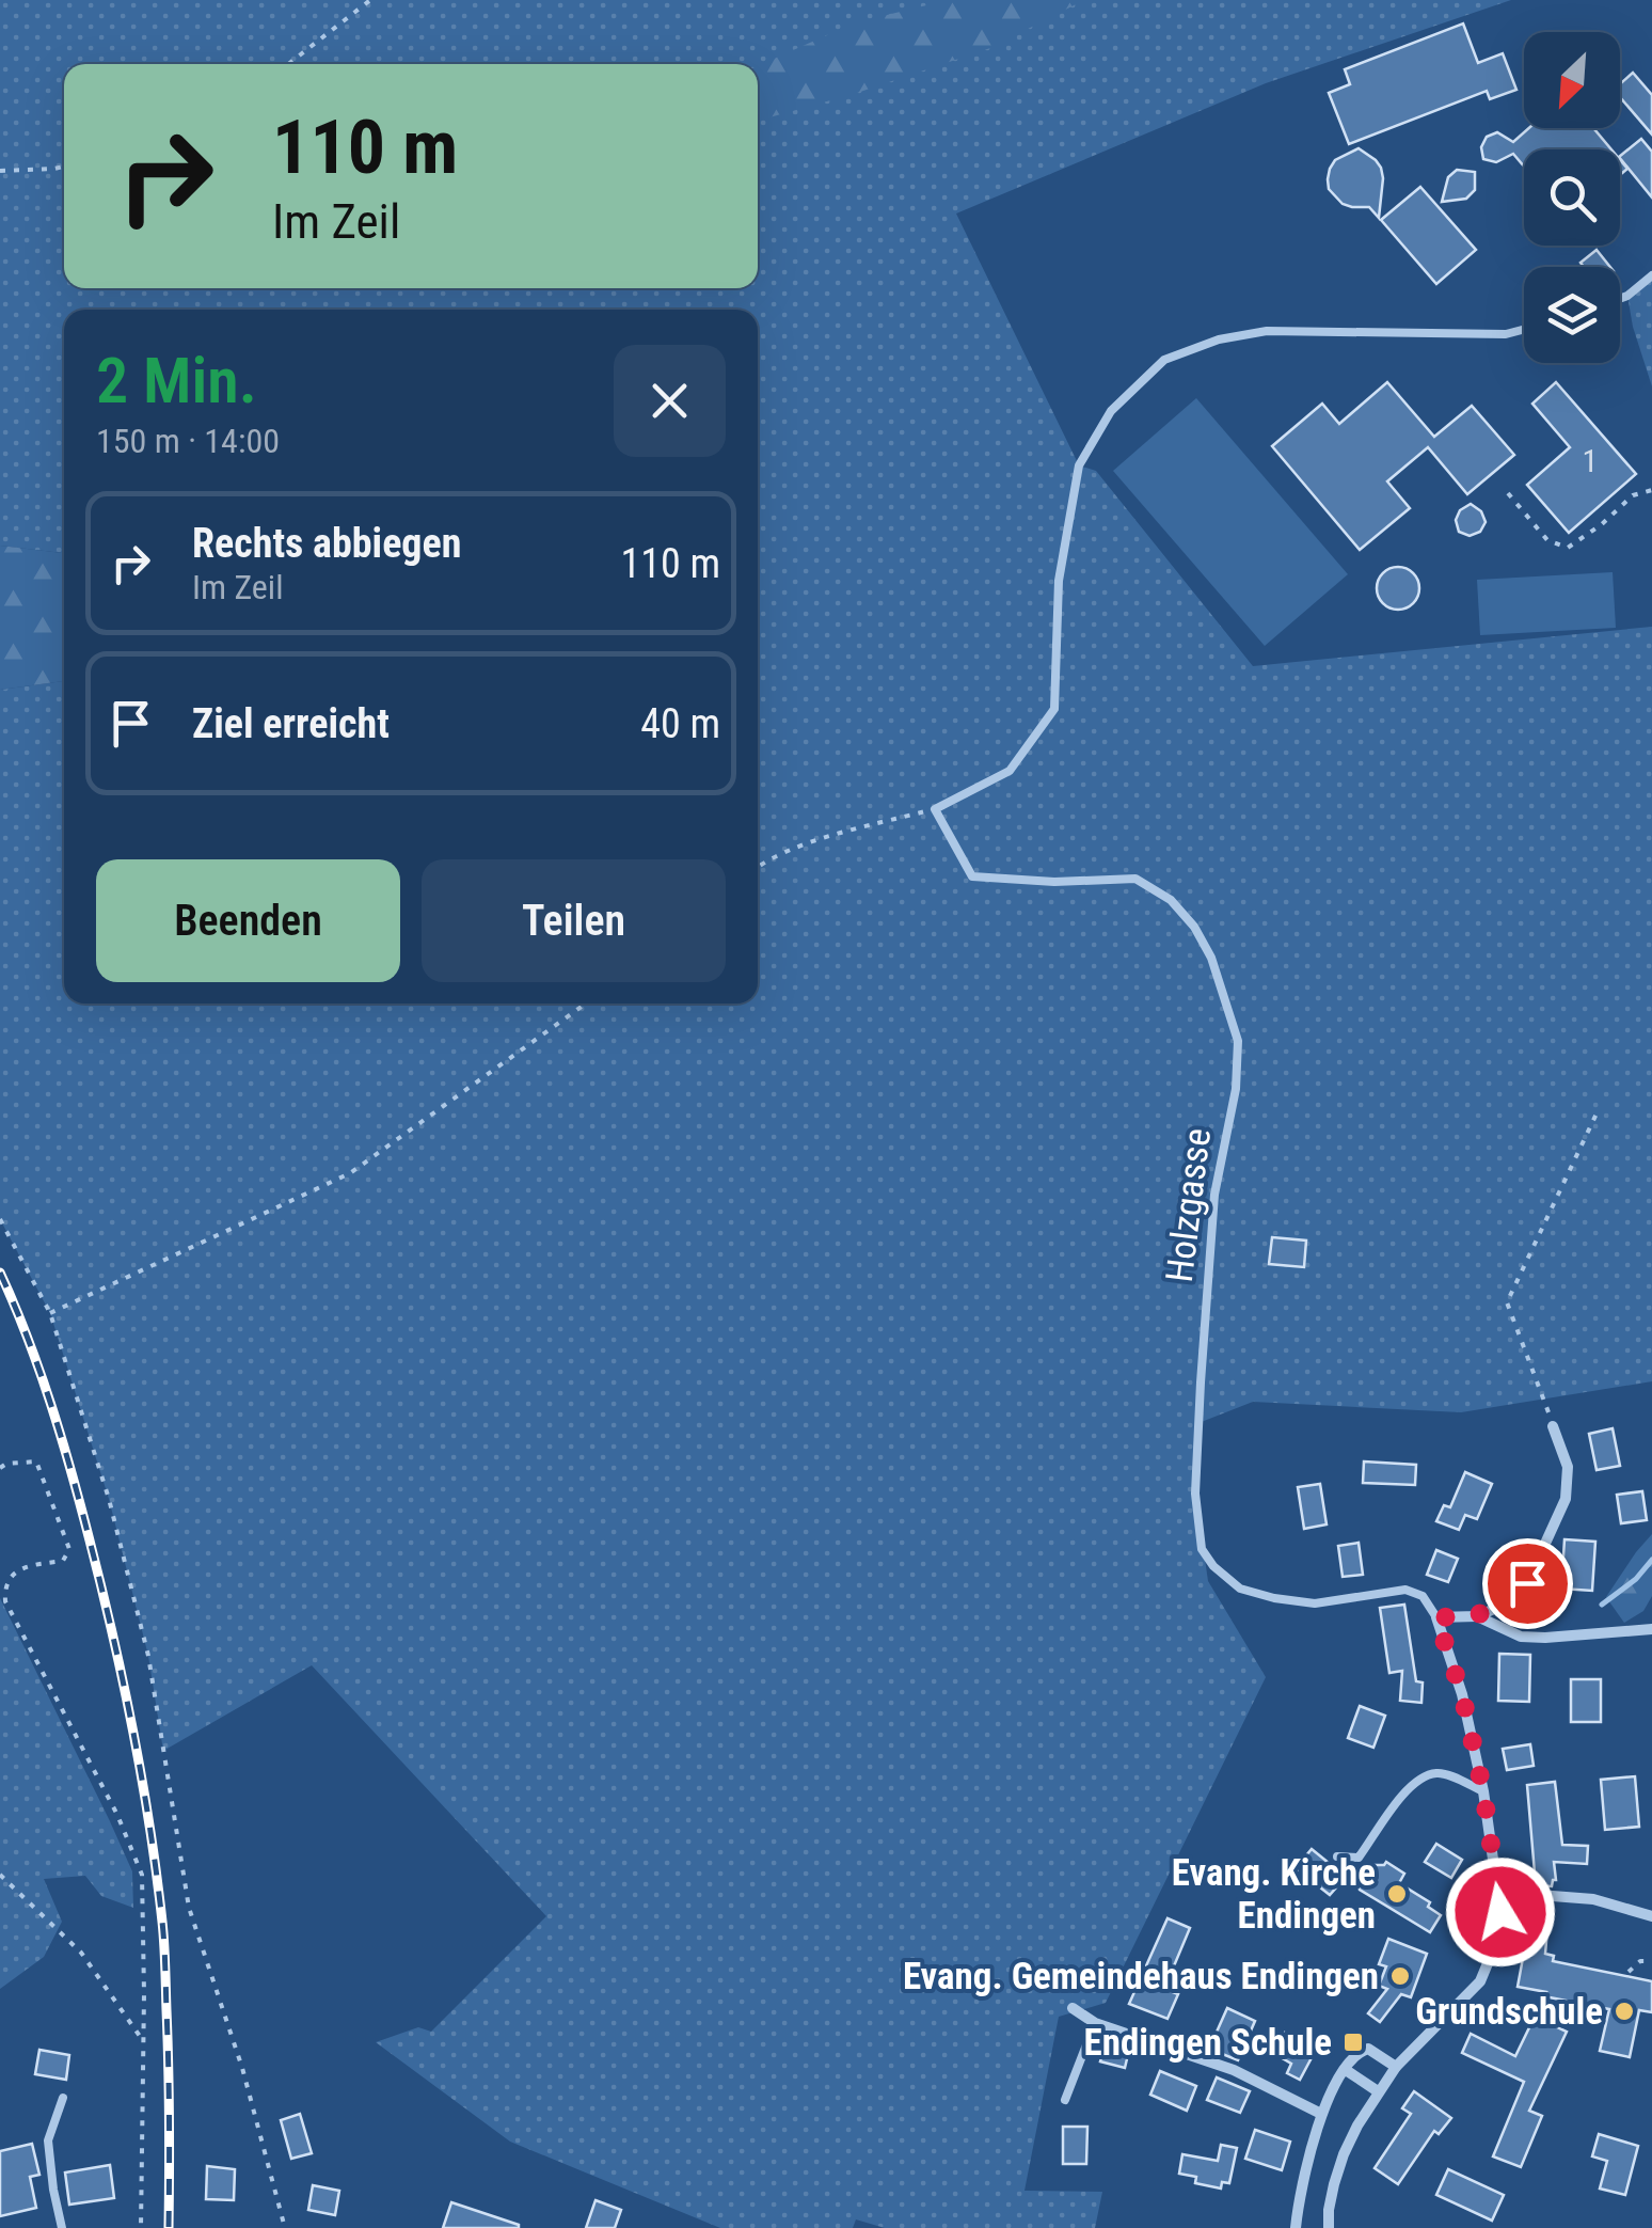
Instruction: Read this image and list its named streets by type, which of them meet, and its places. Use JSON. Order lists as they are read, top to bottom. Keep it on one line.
{"streets":{"lane":["Holzgasse"]},"places":{"other":["Evang. Kirche Endingen","Evang. Gemeindehaus Endingen","Grundschule"],"transit":["Endingen Schule"]},"house_numbers":["1"],"north":"bottom left","page":{"turn":["110 m","Im Zeil"],"heading":["2 Min.","150 m · 14:00"],"list":[{"name":"Rechts abbiegen","note":"Im Zeil","value":"110 m"},{"name":"Ziel erreicht","value":"40 m"}],"buttons":["Beenden","Teilen"]}}
